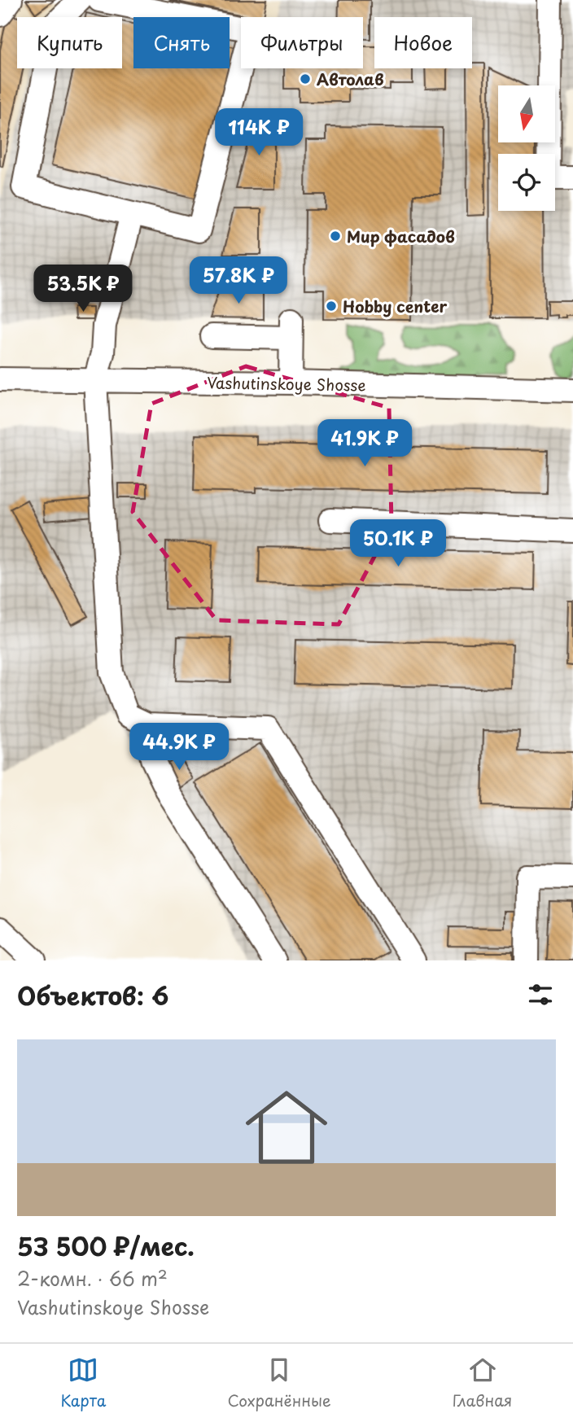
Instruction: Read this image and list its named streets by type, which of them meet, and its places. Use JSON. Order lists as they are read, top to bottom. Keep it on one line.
{"streets":{"street":["Vashutinskoye Shosse"]},"places":["Автолав","Мир фасадов","Hobby center"],"north":"bottom","page":{"chip":["Купить","Снять","Фильтры","Новое"],"price":["114K ₽","57.8K ₽","53.5K ₽","41.9K ₽","50.1K ₽","44.9K ₽"],"heading":"Объектов: 6","list":[{"name":"53 500 ₽/мес.","note":"2-комн. · 66 m² · Vashutinskoye Shosse"}],"tabs":["Карта","Сохранённые","Главная"]}}
